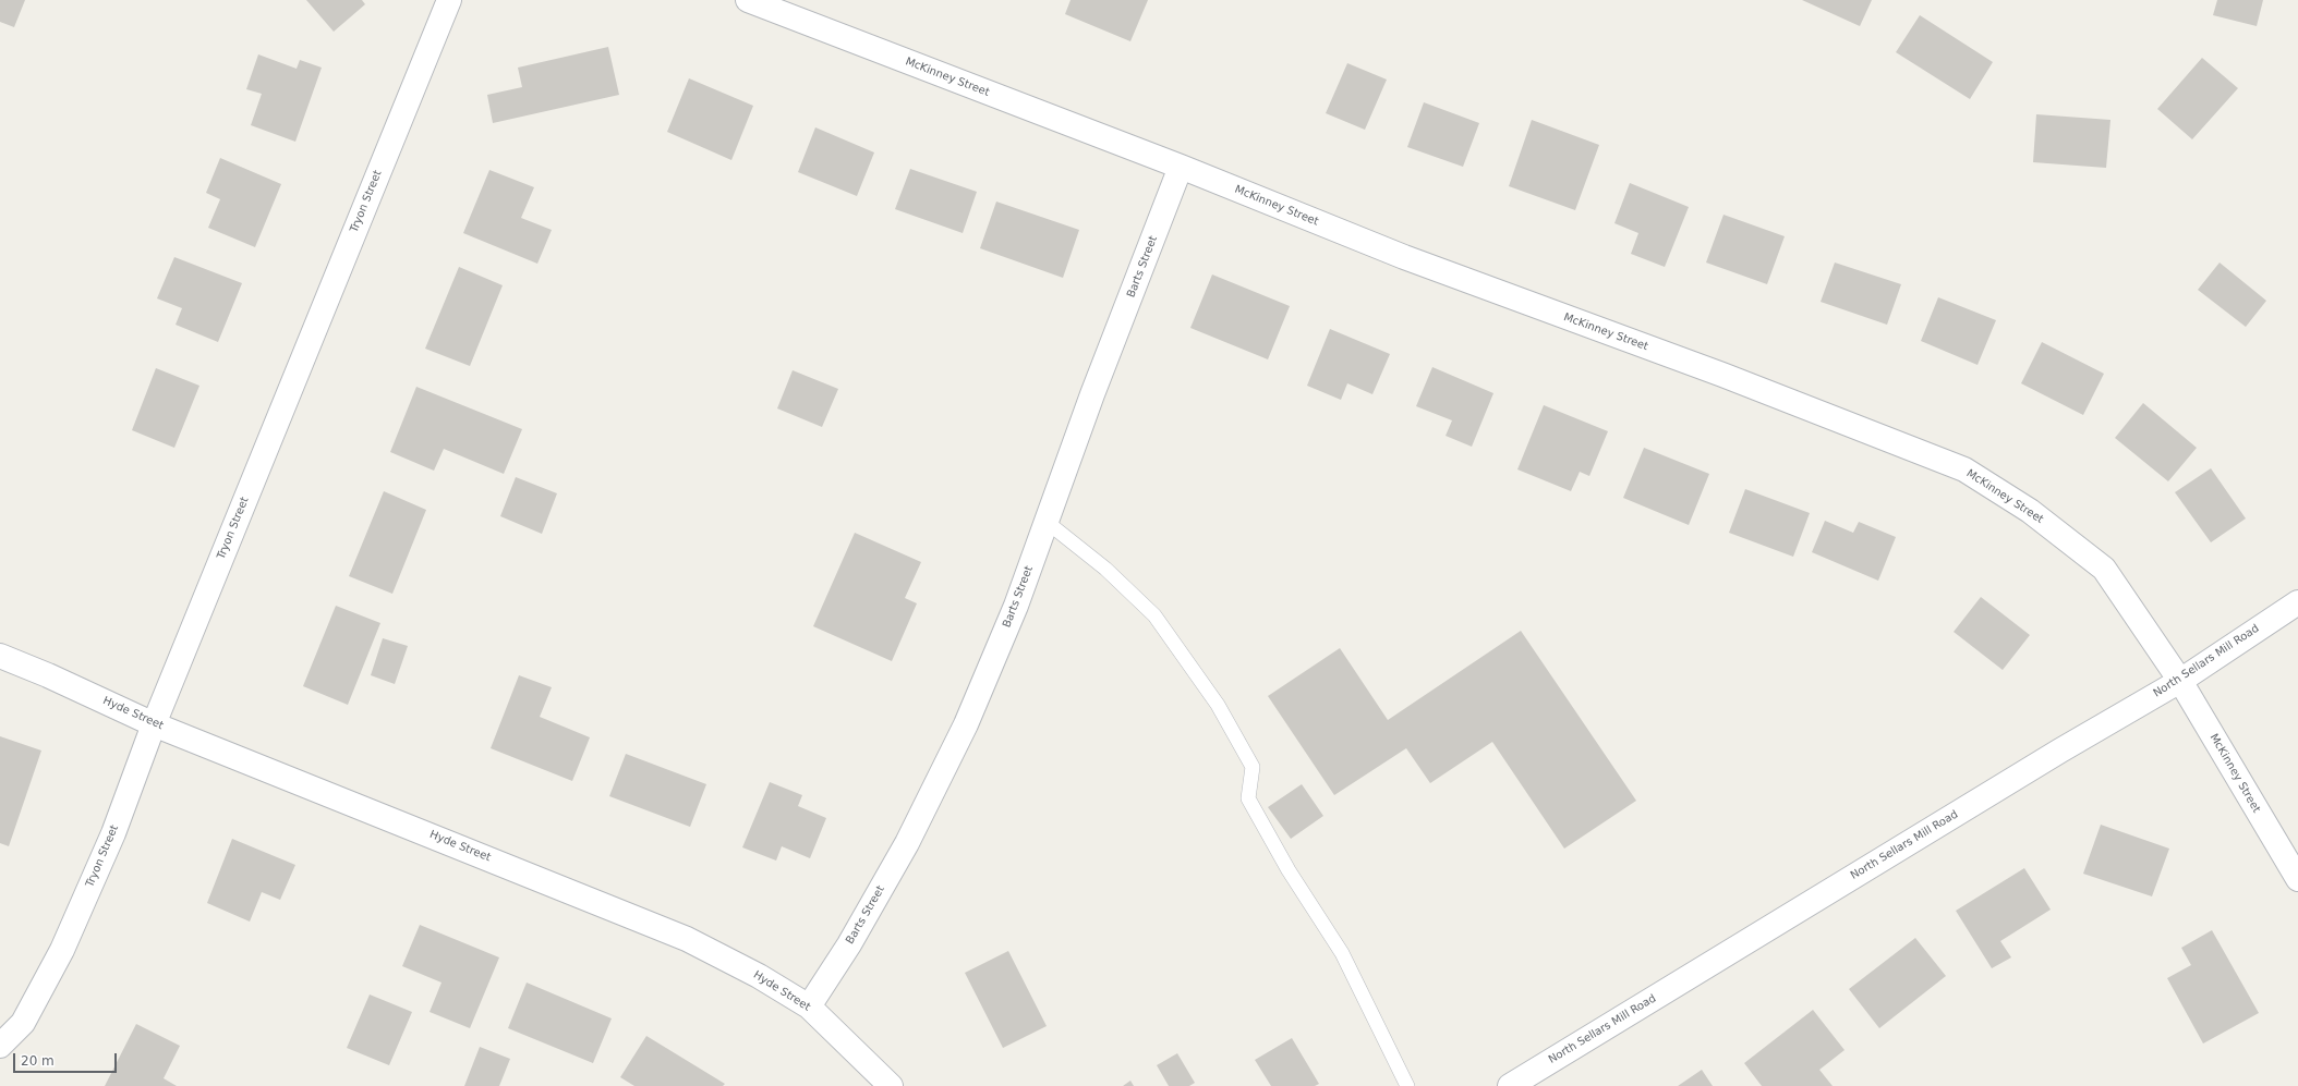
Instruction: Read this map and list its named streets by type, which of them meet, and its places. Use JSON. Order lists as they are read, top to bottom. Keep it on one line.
{"streets":{"street":["McKinney Street","Tryon Street","Barts Street","North Sellars Mill Road","Hyde Street"]},"crossings":[["McKinney Street","Barts Street"],["McKinney Street","North Sellars Mill Road"],["Tryon Street","Hyde Street"],["Barts Street","Hyde Street"]],"scale_bar":"20 m"}
